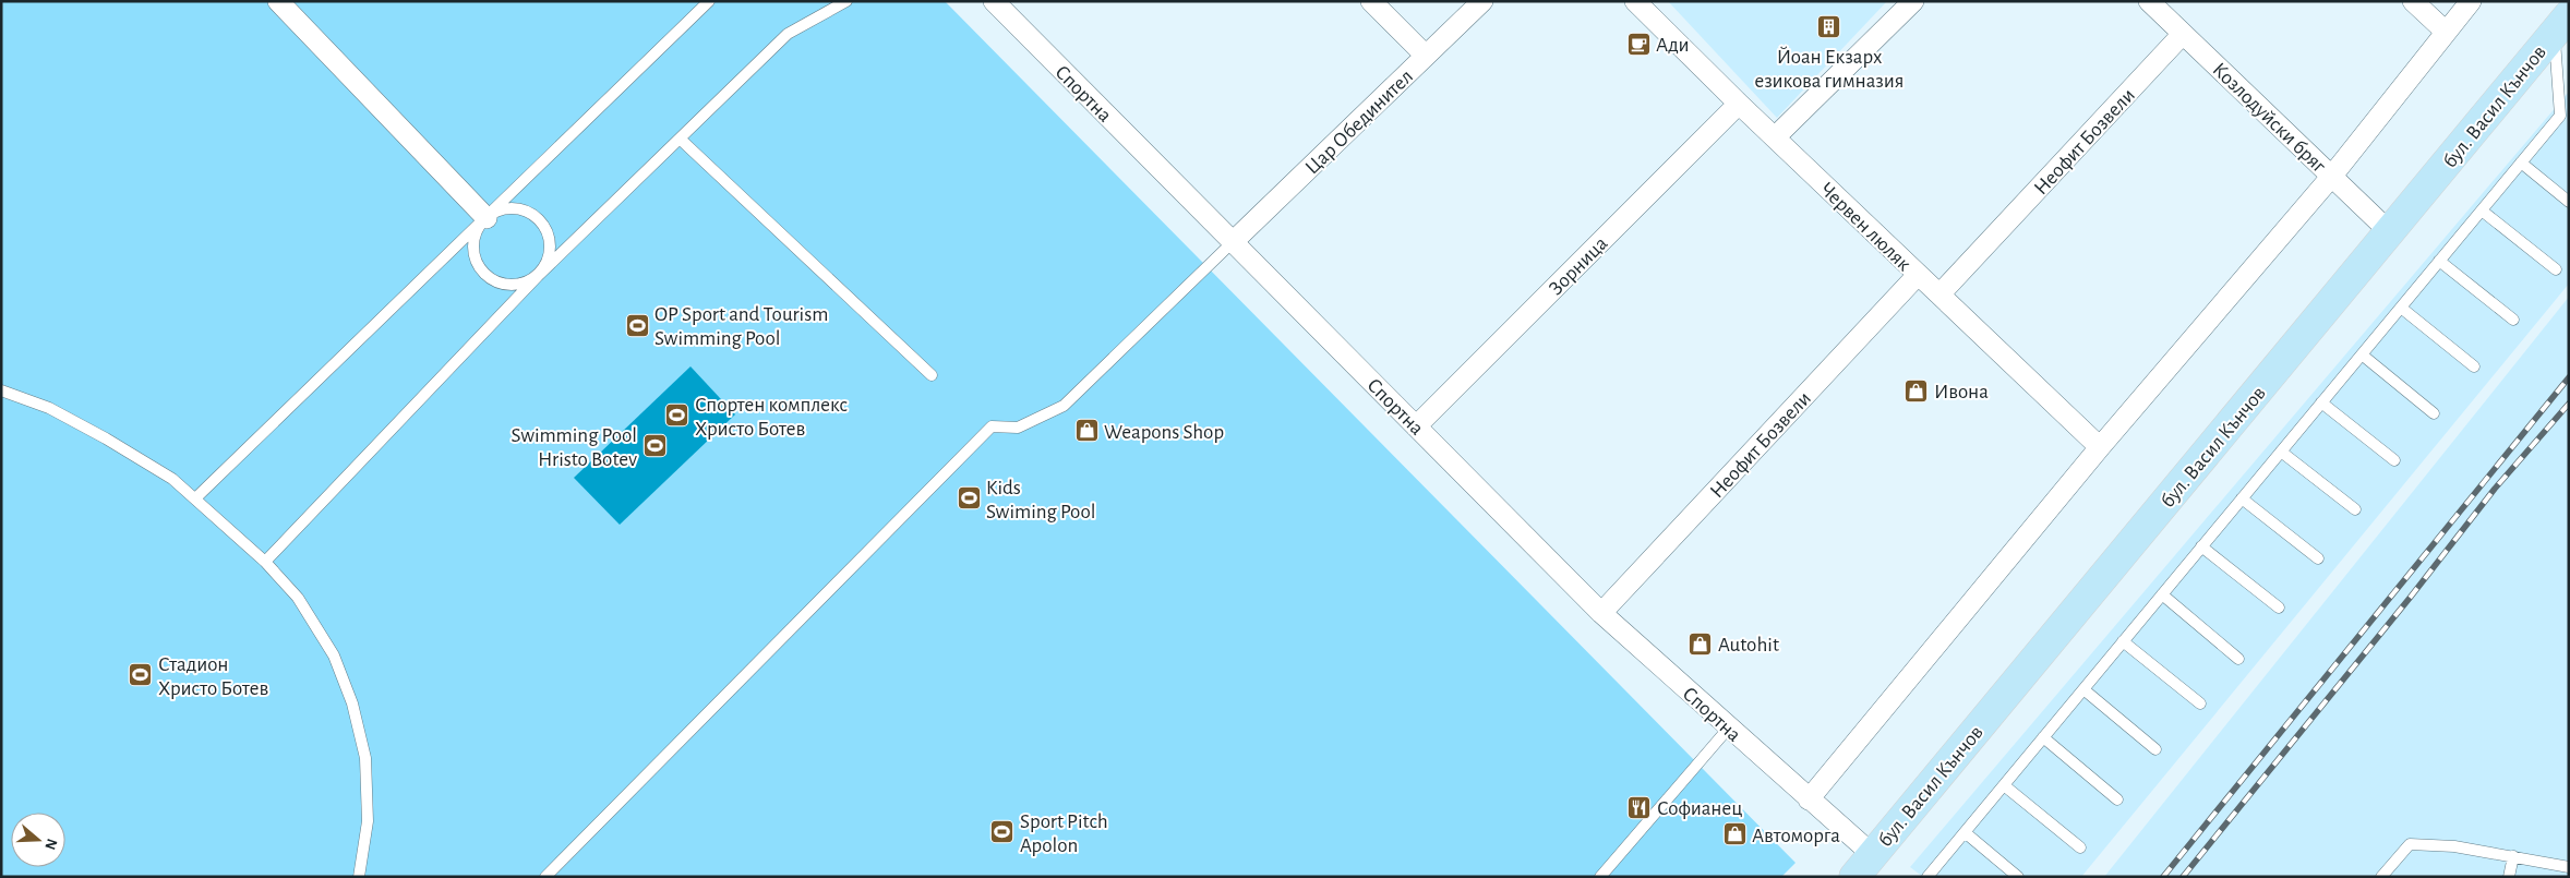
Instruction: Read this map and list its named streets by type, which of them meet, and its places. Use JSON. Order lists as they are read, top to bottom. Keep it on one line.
{"streets":{"main road":["бул. Васил Кънчов"],"street":["Спортна","Козлодуйски бряг","Цар Обединител","Неофит Бозвели","Червен люляк","Зорница"]},"crossings":[["Спортна","бул. Васил Кънчов"],["Спортна","Цар Обединител"],["Спортна","Неофит Бозвели"],["Спортна","Зорница"],["бул. Васил Кънчов","Козлодуйски бряг"],["Козлодуйски бряг","Неофит Бозвели"],["Неофит Бозвели","Червен люляк"],["Червен люляк","Зорница"]],"places":{"building":["Йоан Екзарх езикова гимназия"],"cafe":["Ади"],"sports":["OP Sport and Tourism Swimming Pool","Спортен комплекс Христо Ботев","Swimming Pool Hristo Botev","Kids Swiming Pool","Стадион Христо Ботев","Sport Pitch Apolon"],"shop":["Ивона","Weapons Shop","Autohit","Автоморга"],"restaurant":["Софианец"]},"north":"right"}
